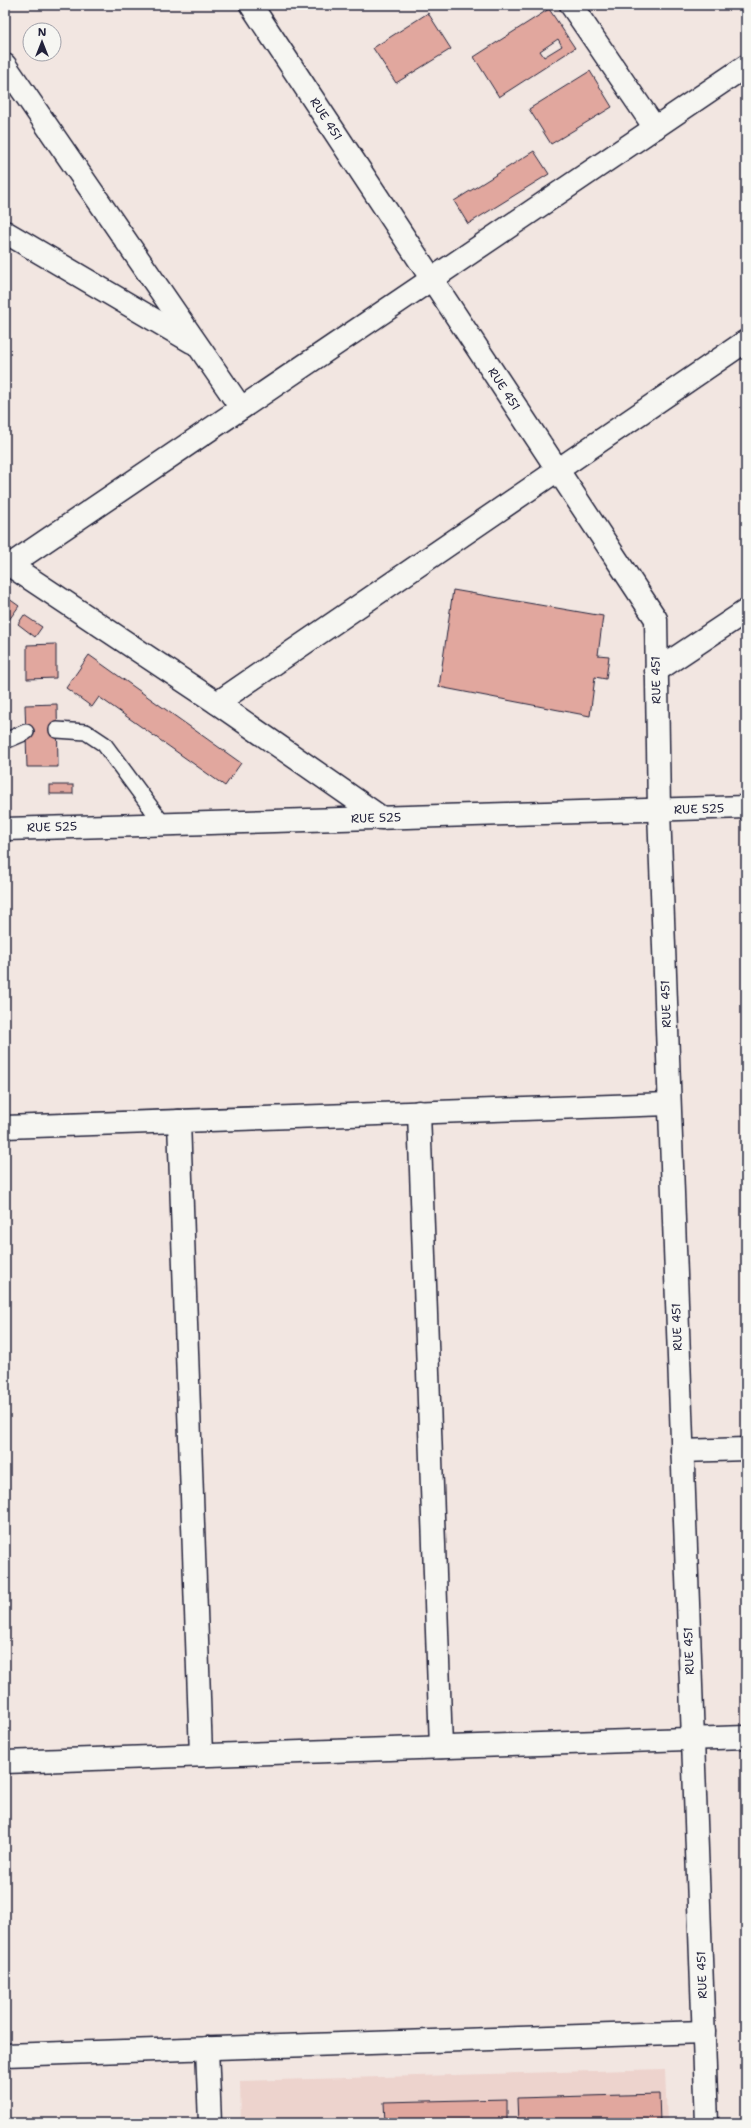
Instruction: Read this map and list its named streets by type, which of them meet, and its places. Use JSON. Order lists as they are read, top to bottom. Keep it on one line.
{"streets":{"street":["RUE 451","RUE 525"]},"crossings":[["RUE 451","RUE 525"]],"north":"top"}
